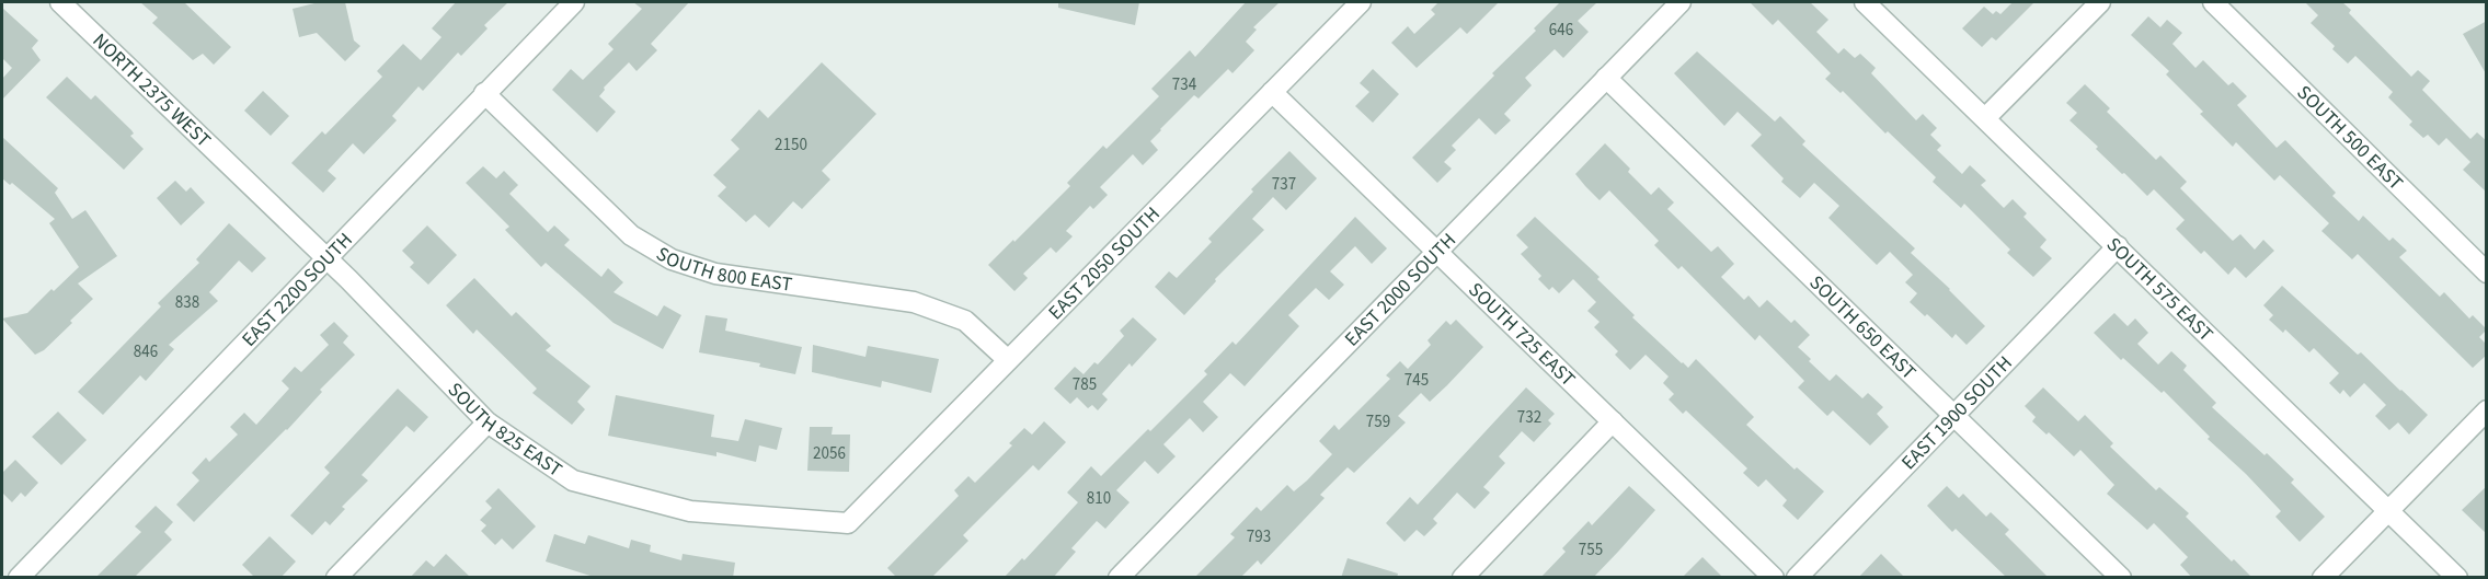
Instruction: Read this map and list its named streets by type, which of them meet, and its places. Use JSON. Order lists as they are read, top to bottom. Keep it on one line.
{"streets":{"street":["NORTH 2375 WEST","SOUTH 500 EAST","EAST 2050 SOUTH","SOUTH 800 EAST","EAST 2200 SOUTH","EAST 2000 SOUTH","SOUTH 575 EAST","SOUTH 650 EAST","SOUTH 725 EAST","EAST 1900 SOUTH","SOUTH 825 EAST"]},"crossings":[["NORTH 2375 WEST","SOUTH 825 EAST"],["EAST 2050 SOUTH","SOUTH 800 EAST"],["EAST 2050 SOUTH","SOUTH 725 EAST"],["EAST 2050 SOUTH","SOUTH 825 EAST"],["SOUTH 800 EAST","EAST 2200 SOUTH"],["EAST 2200 SOUTH","SOUTH 825 EAST"],["EAST 2000 SOUTH","SOUTH 650 EAST"],["EAST 2000 SOUTH","SOUTH 725 EAST"],["SOUTH 575 EAST","EAST 1900 SOUTH"],["SOUTH 650 EAST","EAST 1900 SOUTH"]],"house_numbers":["646","734","2150","737","838","846","745","785","732","759","2056","810","793","755"]}
